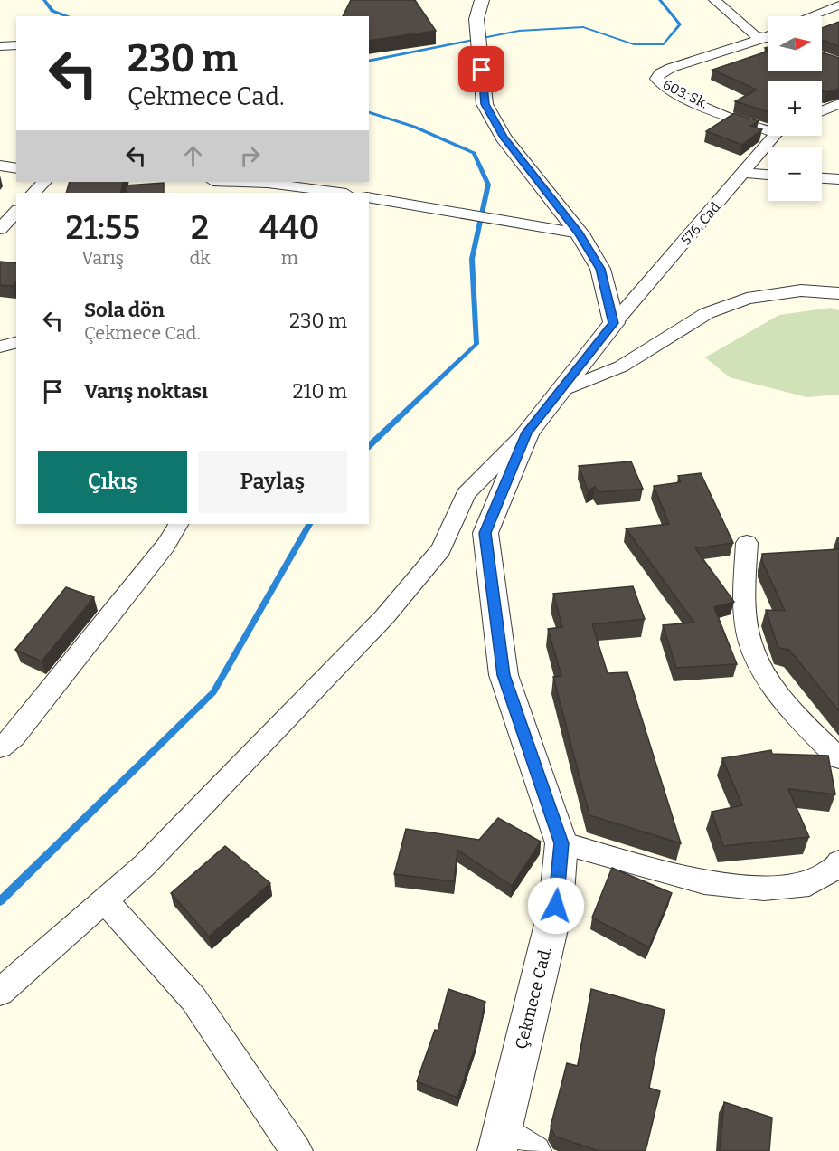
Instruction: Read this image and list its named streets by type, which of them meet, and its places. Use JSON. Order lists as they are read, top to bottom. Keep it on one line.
{"streets":{"street":["603. Sk.","576. Cad.","Çekmece Cad."]},"crossings":[["576. Cad.","Çekmece Cad."]],"north":"right","page":{"map_buttons":["+","−"],"turn":["230 m","Çekmece Cad."],"eta":["21:55","Varış","2","dk","440","m"],"list":[{"name":"Sola dön","note":"Çekmece Cad.","value":"230 m"},{"name":"Varış noktası","value":"210 m"}],"buttons":["Çıkış","Paylaş"]}}
